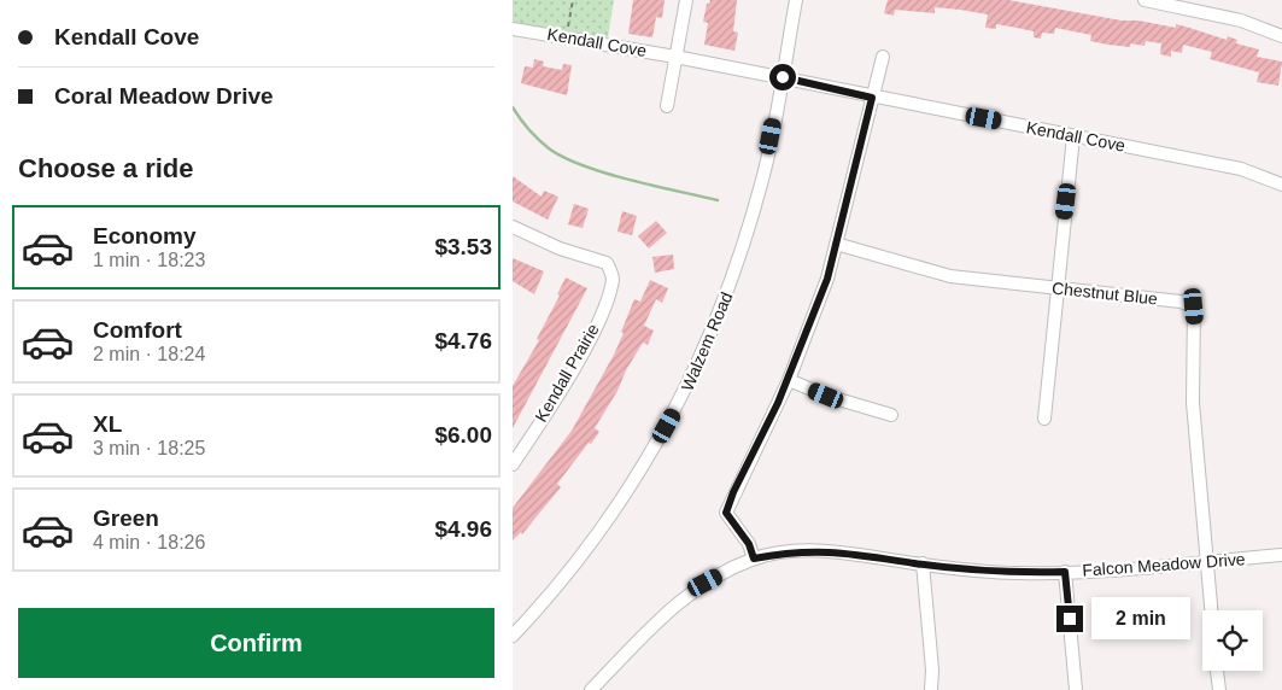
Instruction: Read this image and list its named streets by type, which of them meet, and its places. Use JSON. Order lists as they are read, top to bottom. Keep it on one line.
{"streets":{"street":["Kendall Cove","Chestnut Blue","Walzem Road","Kendall Prairie","Falcon Meadow Drive"]},"crossings":[["Kendall Cove","Walzem Road"],["Chestnut Blue","Falcon Meadow Drive"]],"page":{"banner":["Kendall Cove","Coral Meadow Drive"],"heading":"Choose a ride","list":[{"name":"Economy","note":"1 min · 18:23","value":"$3.53"},{"name":"Comfort","note":"2 min · 18:24","value":"$4.76"},{"name":"XL","note":"3 min · 18:25","value":"$6.00"},{"name":"Green","note":"4 min · 18:26","value":"$4.96"}],"buttons":"Confirm","bubble":"2 min"}}
